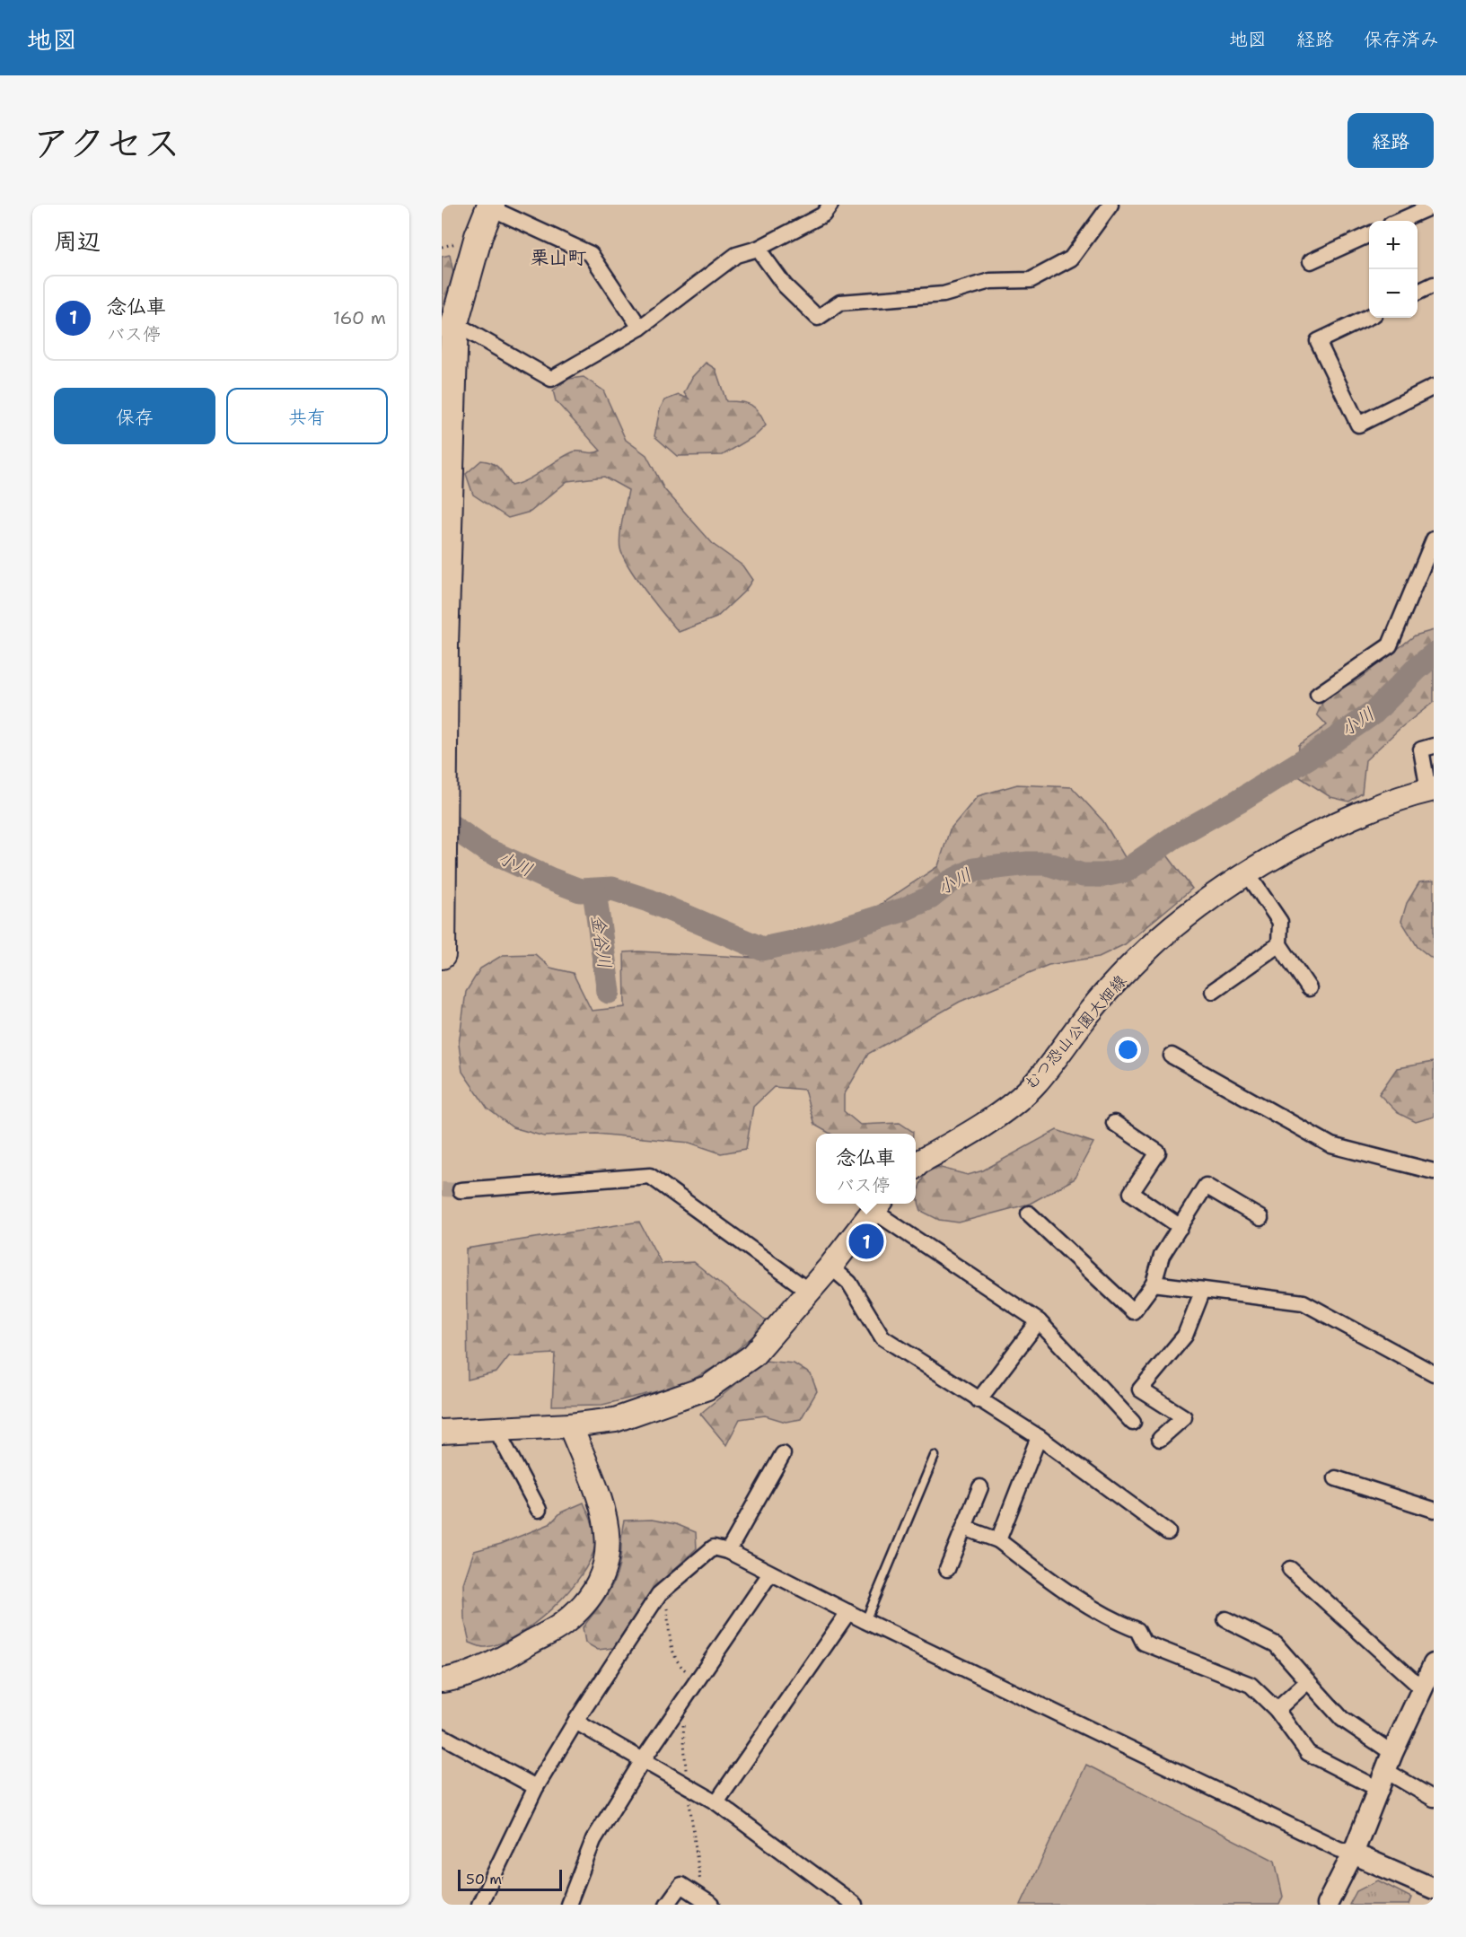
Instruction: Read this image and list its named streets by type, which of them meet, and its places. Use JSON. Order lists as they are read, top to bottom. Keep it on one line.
{"streets":{"main road":["むつ恐山公園大畑線"]},"districts":["栗山町"],"water":["小川","金谷川"],"scale_bar":"50 m","page":{"header":"地図","nav":["地図","経路","保存済み"],"title":"アクセス","buttons":["経路",["保存","共有"]],"heading":"周辺","map_buttons":["+","−"],"list":[{"mark":"1","name":"念仏車","note":"バス停","value":"160 m"}],"popup":["念仏車","バス停"],"pins":"1","scale":"50 m"}}
